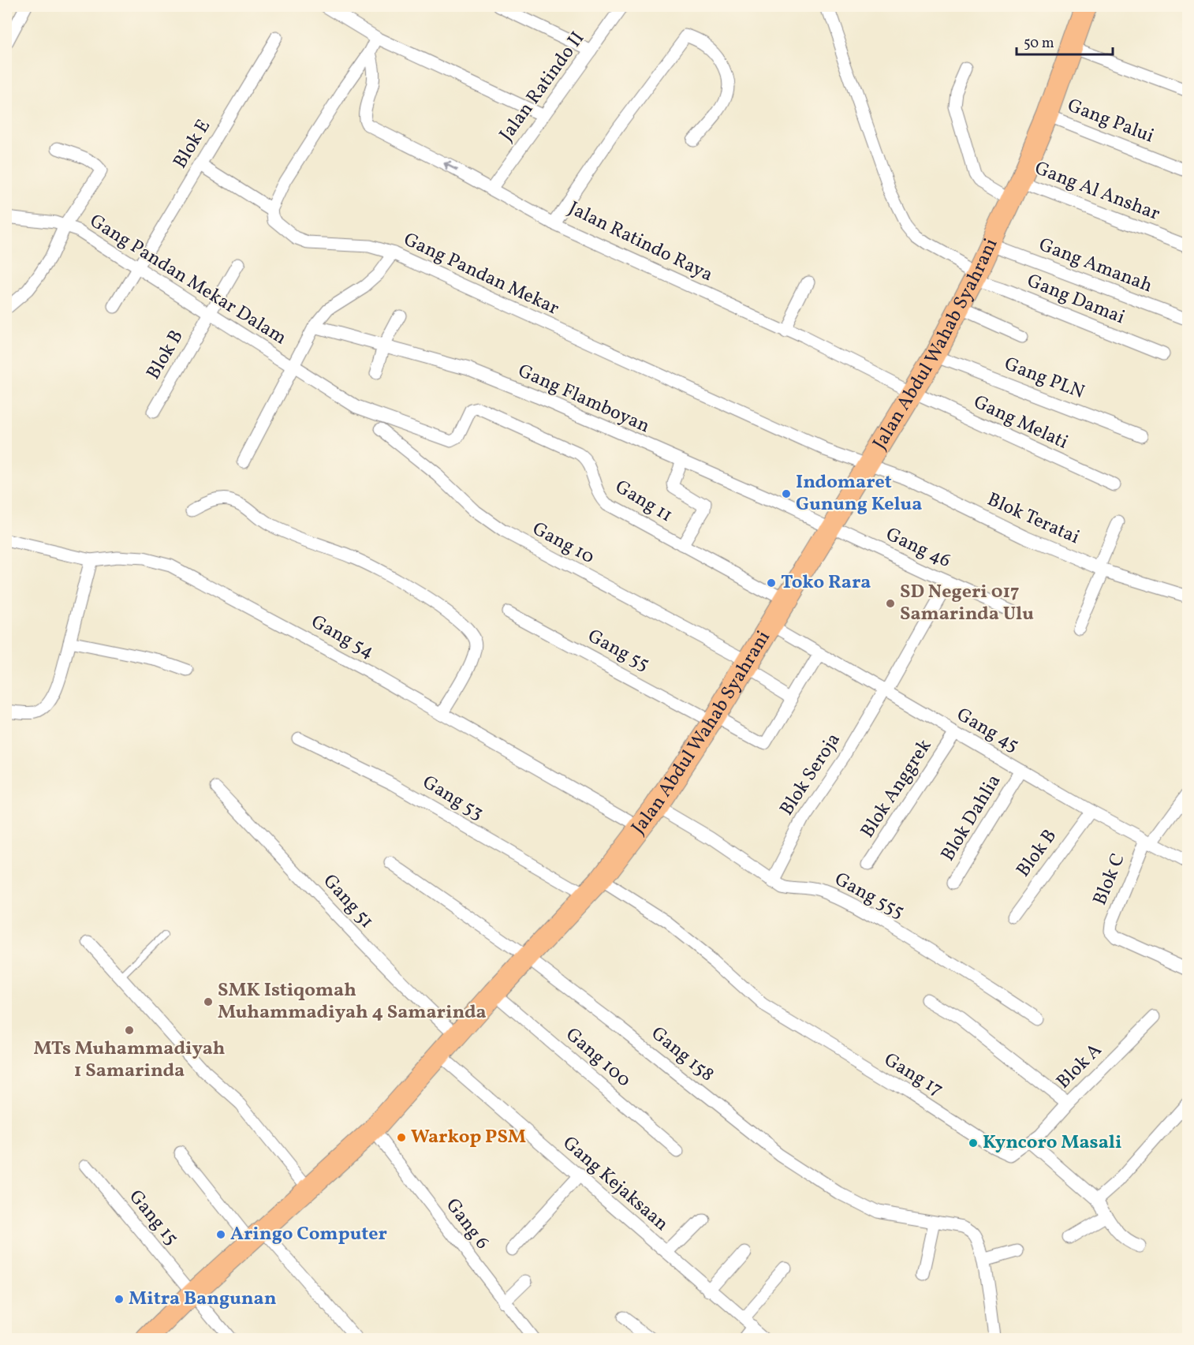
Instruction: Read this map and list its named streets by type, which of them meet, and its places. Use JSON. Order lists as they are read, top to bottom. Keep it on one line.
{"streets":{"highway":["Jalan Abdul Wahab Syahrani"],"street":["Jalan Ratindo II","Gang Palui","Blok E","Gang Al Anshar","Jalan Ratindo Raya","Gang Amanah","Gang Pandan Mekar","Gang Pandan Mekar Dalam","Gang Damai","Blok B","Gang PLN","Gang Flamboyan","Gang Melati","Gang 11","Blok Teratai","Gang 10","Gang 46","Gang 54","Gang 55","Gang 45","Blok Seroja","Blok Anggrek","Gang 53","Blok Dahlia","Blok C","Gang 555","Gang 51","Gang 158","Gang 100","Blok A","Gang 17","Gang Kejaksaan","Gang 15","Gang 6"]},"crossings":[["Gang Palui","Jalan Abdul Wahab Syahrani"],["Blok E","Gang Pandan Mekar Dalam"],["Gang Al Anshar","Jalan Abdul Wahab Syahrani"],["Jalan Ratindo Raya","Jalan Abdul Wahab Syahrani"],["Jalan Ratindo Raya","Gang Melati"],["Gang Amanah","Jalan Abdul Wahab Syahrani"],["Gang Pandan Mekar","Jalan Abdul Wahab Syahrani"],["Gang Pandan Mekar","Blok Teratai"],["Gang Pandan Mekar Dalam","Blok B"],["Gang Pandan Mekar Dalam","Gang 11"],["Gang Damai","Jalan Abdul Wahab Syahrani"],["Jalan Abdul Wahab Syahrani","Gang PLN"],["Jalan Abdul Wahab Syahrani","Gang Flamboyan"],["Jalan Abdul Wahab Syahrani","Gang Melati"],["Jalan Abdul Wahab Syahrani","Gang 11"],["Jalan Abdul Wahab Syahrani","Blok Teratai"],["Jalan Abdul Wahab Syahrani","Gang 10"],["Jalan Abdul Wahab Syahrani","Gang 46"],["Jalan Abdul Wahab Syahrani","Gang 54"],["Jalan Abdul Wahab Syahrani","Gang 55"],["Jalan Abdul Wahab Syahrani","Gang 45"],["Jalan Abdul Wahab Syahrani","Gang 53"],["Jalan Abdul Wahab Syahrani","Gang 555"],["Jalan Abdul Wahab Syahrani","Gang 51"],["Jalan Abdul Wahab Syahrani","Gang 158"],["Jalan Abdul Wahab Syahrani","Gang 100"],["Jalan Abdul Wahab Syahrani","Gang 17"],["Jalan Abdul Wahab Syahrani","Gang Kejaksaan"],["Jalan Abdul Wahab Syahrani","Gang 15"],["Jalan Abdul Wahab Syahrani","Gang 6"],["Blok B","Gang 45"],["Gang Flamboyan","Gang 46"],["Gang 10","Gang 55"],["Gang 46","Blok Seroja"],["Gang 45","Blok Seroja"],["Gang 45","Blok Anggrek"],["Gang 45","Blok Dahlia"],["Gang 45","Blok C"],["Blok Seroja","Gang 555"],["Blok A","Gang 17"]],"places":["Indomaret Gunung Kelua","Toko Rara","SD Negeri 017 Samarinda Ulu","SMK Istiqomah Muhammadiyah 4 Samarinda","MTs Muhammadiyah 1 Samarinda","Warkop PSM","Kyncoro Masali","Aringo Computer","Mitra Bangunan"],"scale_bar":"50 m"}
